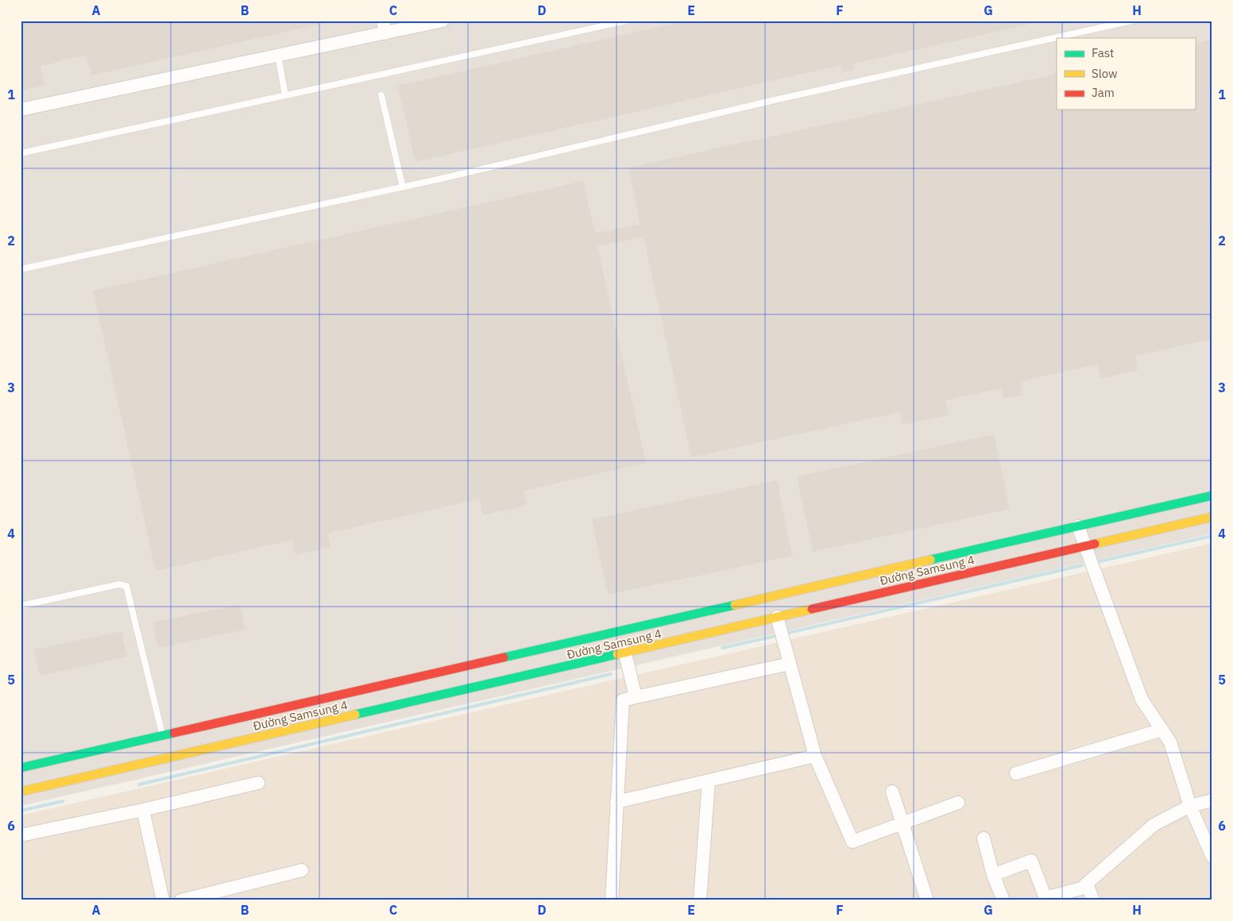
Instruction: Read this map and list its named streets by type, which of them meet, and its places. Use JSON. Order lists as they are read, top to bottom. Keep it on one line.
{"streets":{"main road":["Đường Samsung 4"]},"legend":["Fast","Slow","Jam"],"grid":{"columns":["A","B","C","D","E","F","G","H"],"rows":["1","2","3","4","5","6"]}}
